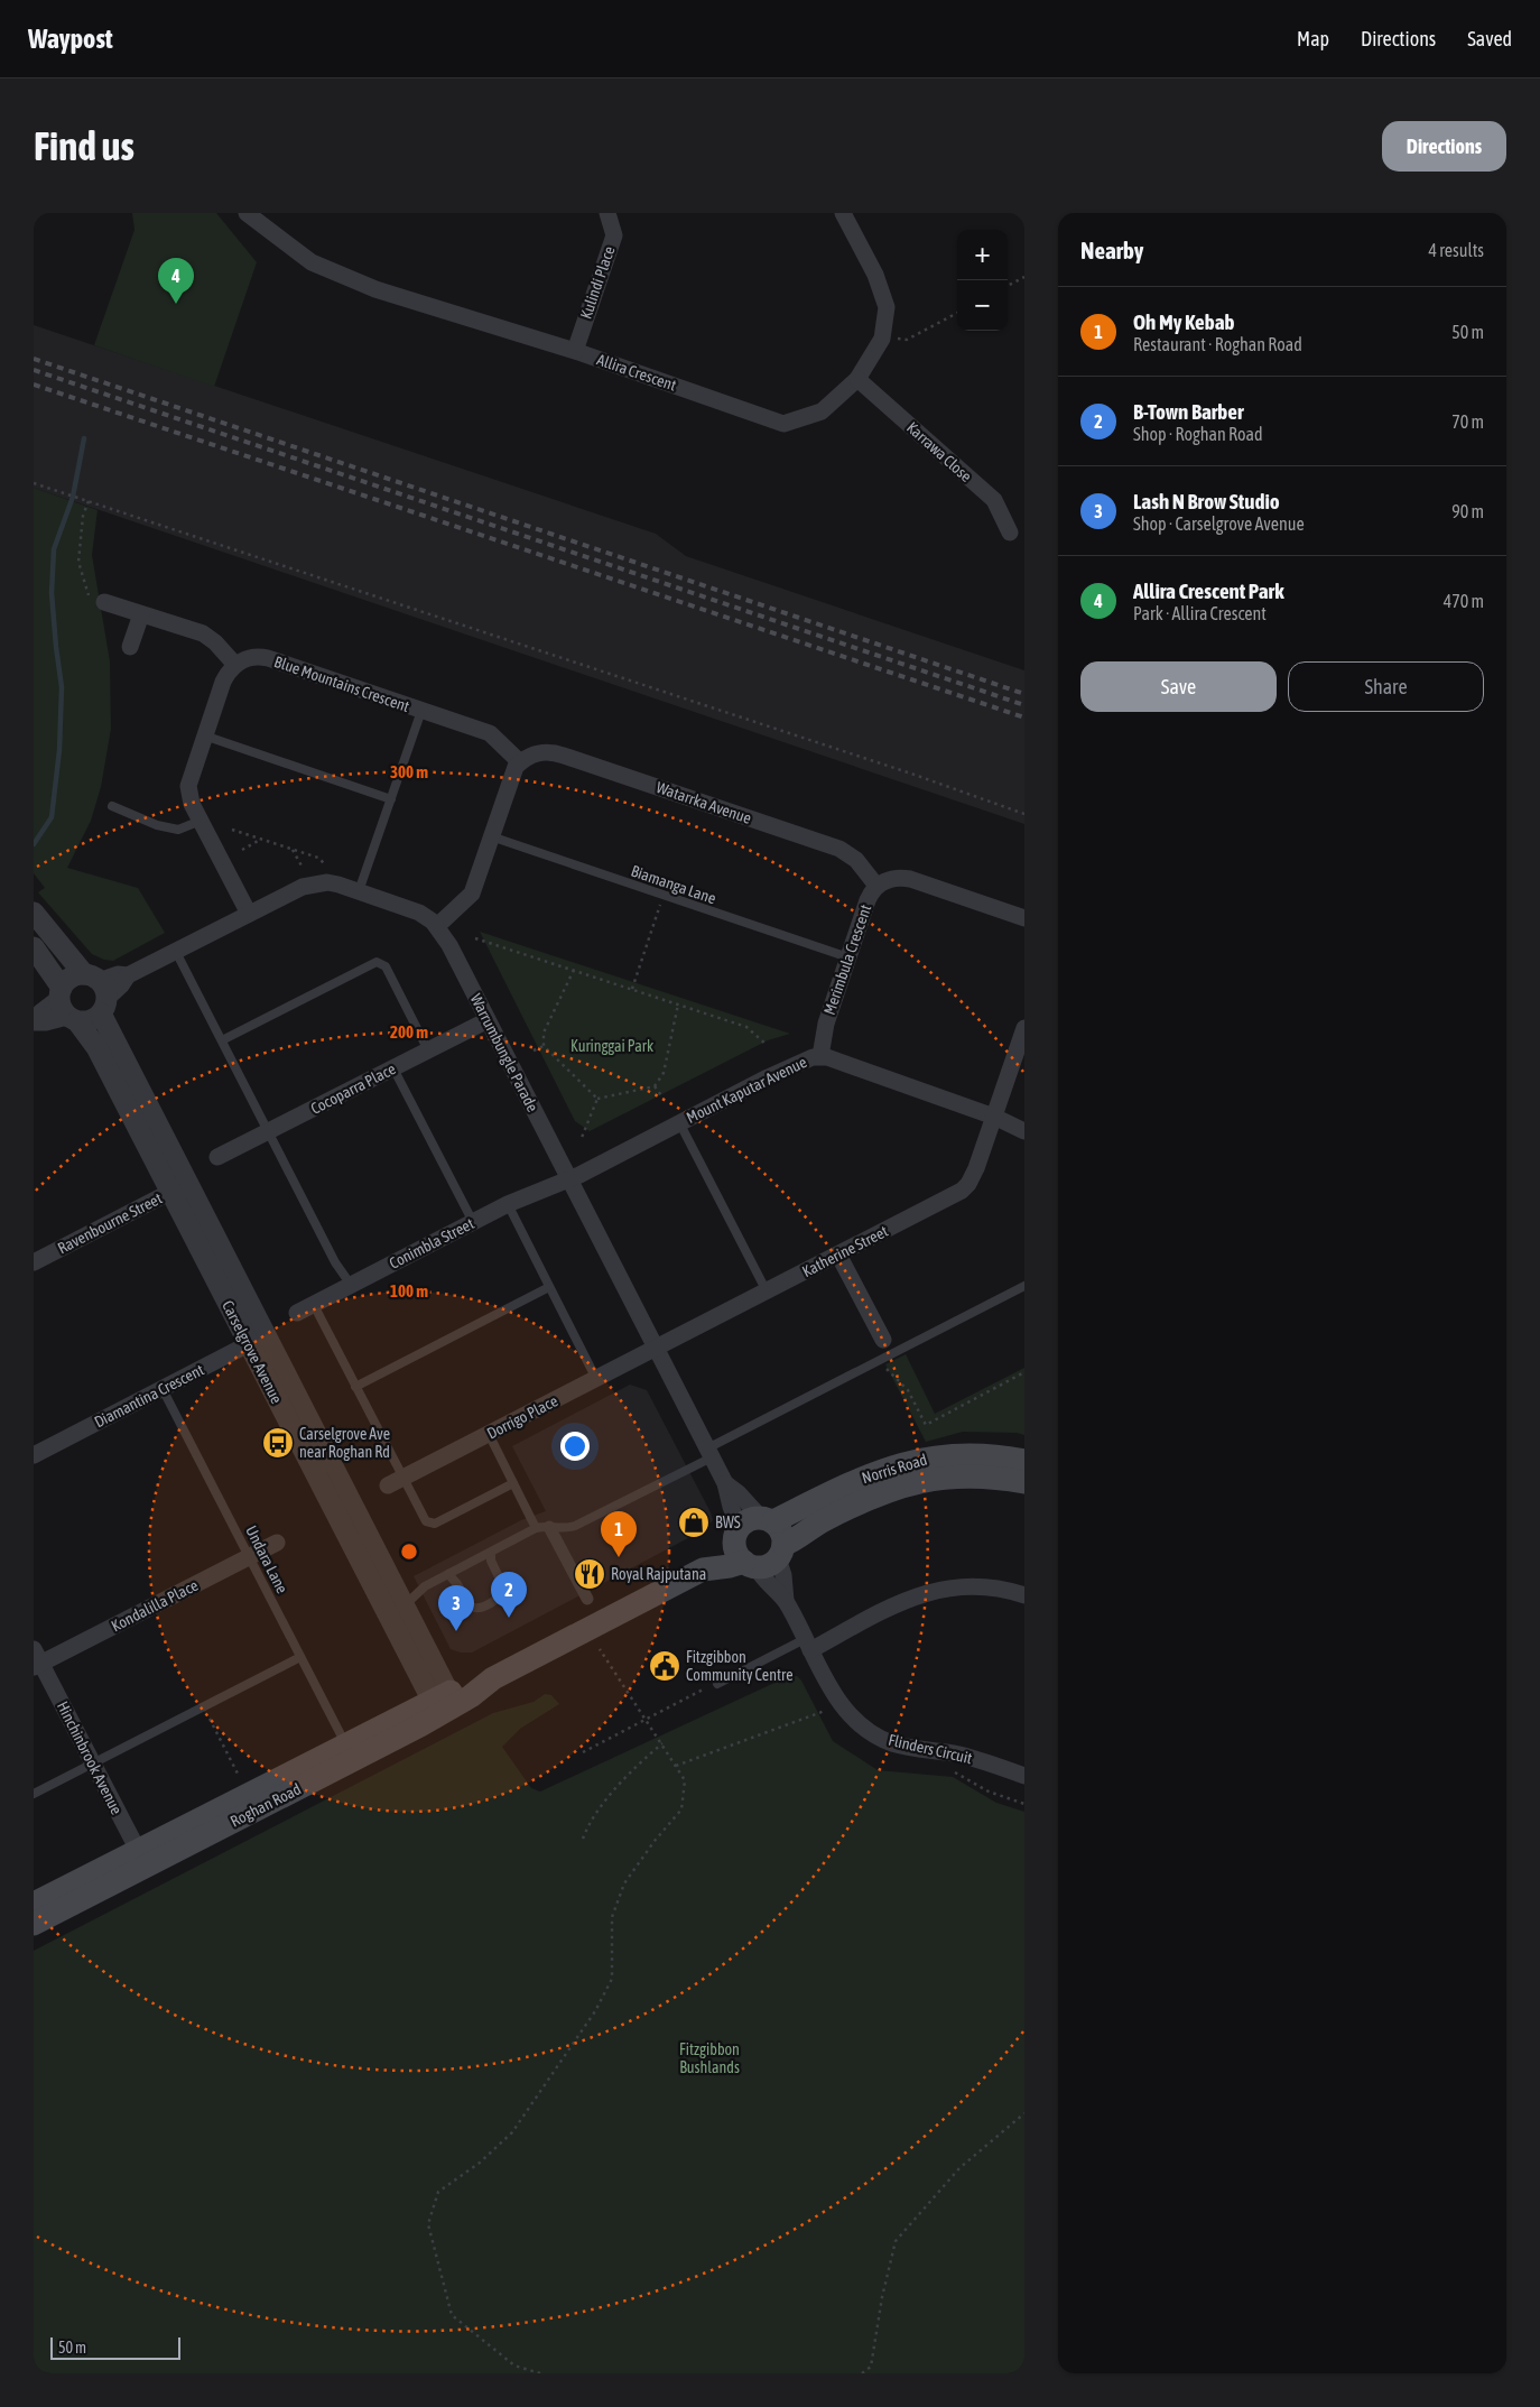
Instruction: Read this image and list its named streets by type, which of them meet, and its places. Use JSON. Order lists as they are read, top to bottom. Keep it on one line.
{"streets":{"main road":["Norris Road","Roghan Road"],"street":["Kulindi Place","Allira Crescent","Karrawa Close","Blue Mountains Crescent","Watarrka Avenue","Merimbula Crescent","Warrumbungle Parade","Cocoparra Place","Mount Kaputar Avenue","Ravenbourne Street","Conimbla Street","Katherine Street","Carselgrove Avenue","Diamantina Crescent","Dorrigo Place","Kondalilla Place","Flinders Circuit","Hinchinbrook Avenue"],"lane":["Biamanga Lane","Undara Lane"]},"crossings":[["Kulindi Place","Allira Crescent"],["Allira Crescent","Karrawa Close"],["Blue Mountains Crescent","Watarrka Avenue"],["Watarrka Avenue","Merimbula Crescent"],["Biamanga Lane","Merimbula Crescent"],["Merimbula Crescent","Mount Kaputar Avenue"],["Warrumbungle Parade","Cocoparra Place"],["Warrumbungle Parade","Mount Kaputar Avenue"],["Warrumbungle Parade","Conimbla Street"],["Warrumbungle Parade","Katherine Street"],["Warrumbungle Parade","Carselgrove Avenue"],["Warrumbungle Parade","Dorrigo Place"],["Warrumbungle Parade","Norris Road"],["Warrumbungle Parade","Flinders Circuit"],["Warrumbungle Parade","Roghan Road"],["Mount Kaputar Avenue","Conimbla Street"],["Mount Kaputar Avenue","Katherine Street"],["Ravenbourne Street","Carselgrove Avenue"],["Katherine Street","Dorrigo Place"],["Carselgrove Avenue","Diamantina Crescent"],["Carselgrove Avenue","Roghan Road"],["Diamantina Crescent","Undara Lane"],["Norris Road","Flinders Circuit"],["Norris Road","Roghan Road"],["Undara Lane","Kondalilla Place"],["Undara Lane","Roghan Road"],["Kondalilla Place","Hinchinbrook Avenue"],["Flinders Circuit","Roghan Road"],["Hinchinbrook Avenue","Roghan Road"]],"parks":["Kuringgai Park","Fitzgibbon Bushlands"],"places":{"bus stop":["Carselgrove Ave near Roghan Rd"],"shop":["BWS"],"restaurant":["Royal Rajputana"],"public building":["Fitzgibbon Community Centre"]},"scale_bar":"50 m","page":{"header":"Waypost","nav":["Map","Directions","Saved"],"buttons":["Directions",["Save","Share"]],"title":"Find us","heading":["Nearby","4 results"],"map_buttons":["+","−"],"pins":["4","1","2","3"],"list":[{"mark":"1","name":"Oh My Kebab","note":"Restaurant · Roghan Road","value":"50 m"},{"mark":"2","name":"B-Town Barber","note":"Shop · Roghan Road","value":"70 m"},{"mark":"3","name":"Lash N Brow Studio","note":"Shop · Carselgrove Avenue","value":"90 m"},{"mark":"4","name":"Allira Crescent Park","note":"Park · Allira Crescent","value":"470 m"}],"scale":"50 m"},"rings":["300 m","200 m","100 m"]}
